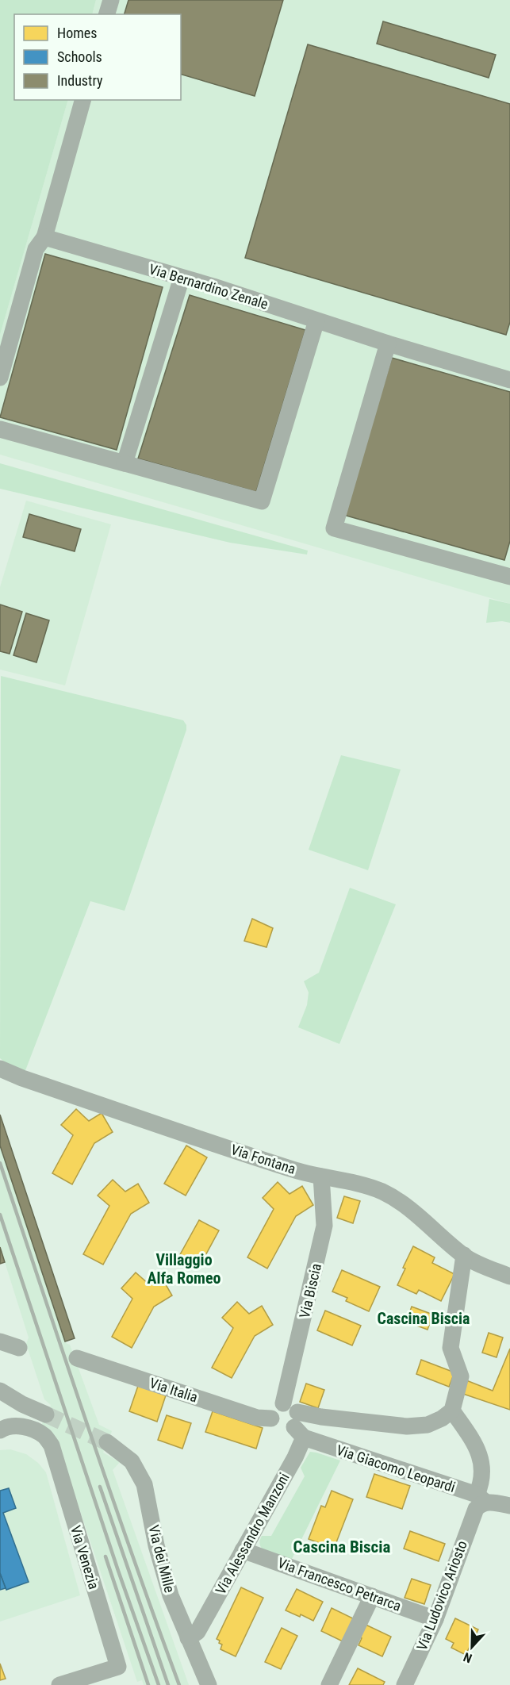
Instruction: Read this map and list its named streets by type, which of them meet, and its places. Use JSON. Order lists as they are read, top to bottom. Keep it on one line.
{"streets":{"street":["Via Bernardino Zenale","Via Fontana","Via Biscia","Via Italia","Via Giacomo Leopardi","Via Alessandro Manzoni","Via Venezia","Via dei Mille","Via Francesco Petrarca","Via Ludovico Ariosto"]},"crossings":[["Via Fontana","Via Biscia"],["Via Giacomo Leopardi","Via Alessandro Manzoni"],["Via Giacomo Leopardi","Via Ludovico Ariosto"],["Via Alessandro Manzoni","Via dei Mille"],["Via Alessandro Manzoni","Via Francesco Petrarca"],["Via Francesco Petrarca","Via Ludovico Ariosto"]],"districts":["Villaggio Alfa Romeo","Cascina Biscia","Cascina Biscia"],"legend":["Homes","Schools","Industry"],"north":"bottom"}
